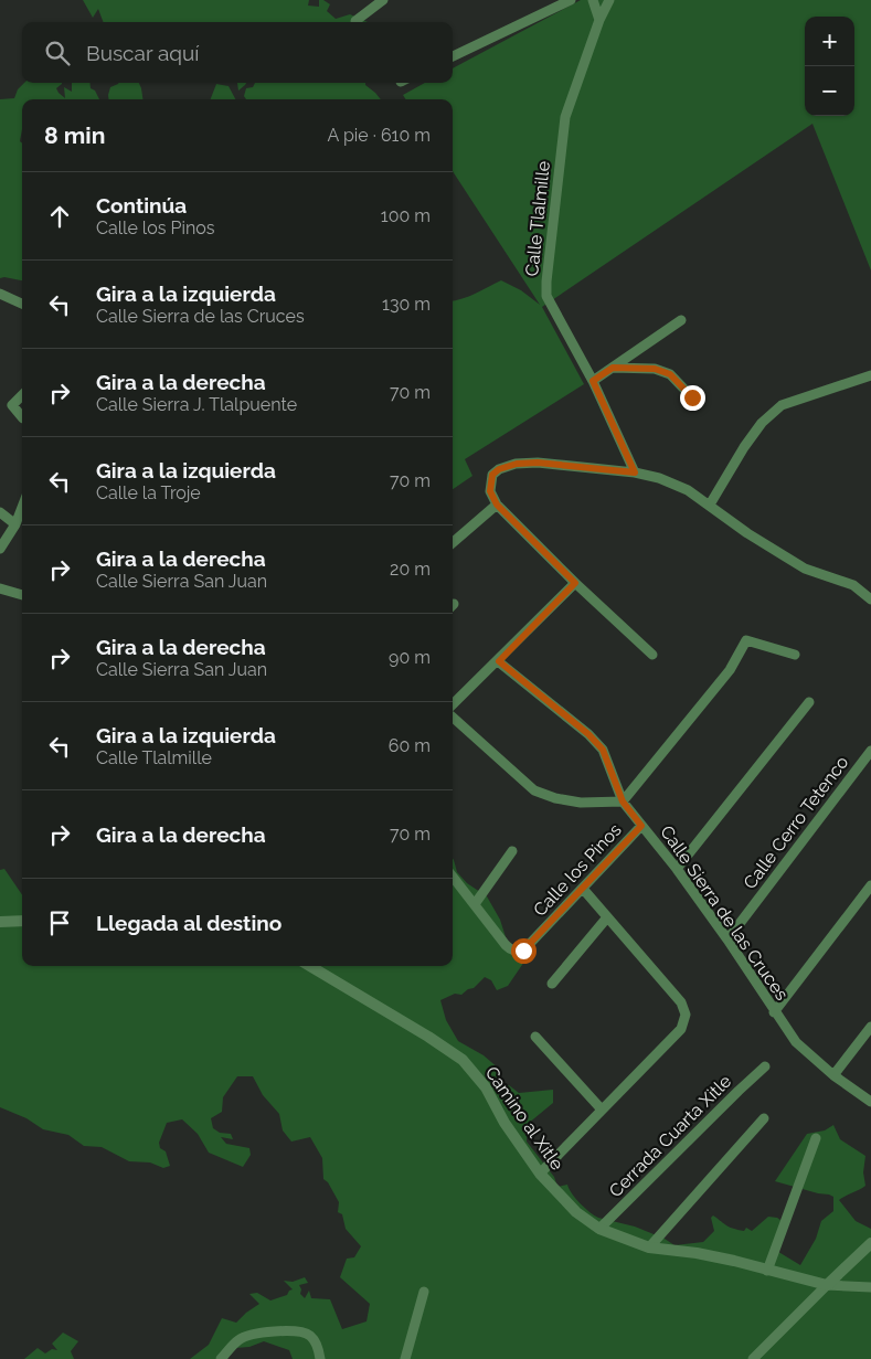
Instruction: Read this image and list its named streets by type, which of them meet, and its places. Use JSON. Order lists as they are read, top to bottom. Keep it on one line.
{"streets":{"street":["Calle Tlalmille","Calle Cerro Tetenco","Calle los Pinos","Calle Sierra de las Cruces","Camino al Xitle","Cerrada Cuarta Xitle"]},"crossings":[["Calle Cerro Tetenco","Calle Sierra de las Cruces"],["Calle los Pinos","Calle Sierra de las Cruces"],["Camino al Xitle","Cerrada Cuarta Xitle"]],"page":{"map_buttons":["+","−"],"search":"Buscar aquí","heading":["8 min","A pie · 610 m"],"list":[["Continúa","Calle los Pinos","100 m"],["Gira a la izquierda","Calle Sierra de las Cruces","130 m"],["Gira a la derecha","Calle Sierra J. Tlalpuente","70 m"],["Gira a la izquierda","Calle la Troje","70 m"],["Gira a la derecha","Calle Sierra San Juan","20 m"],["Gira a la derecha","Calle Sierra San Juan","90 m"],["Gira a la izquierda","Calle Tlalmille","60 m"],["Gira a la derecha","70 m"],"Llegada al destino"]}}
